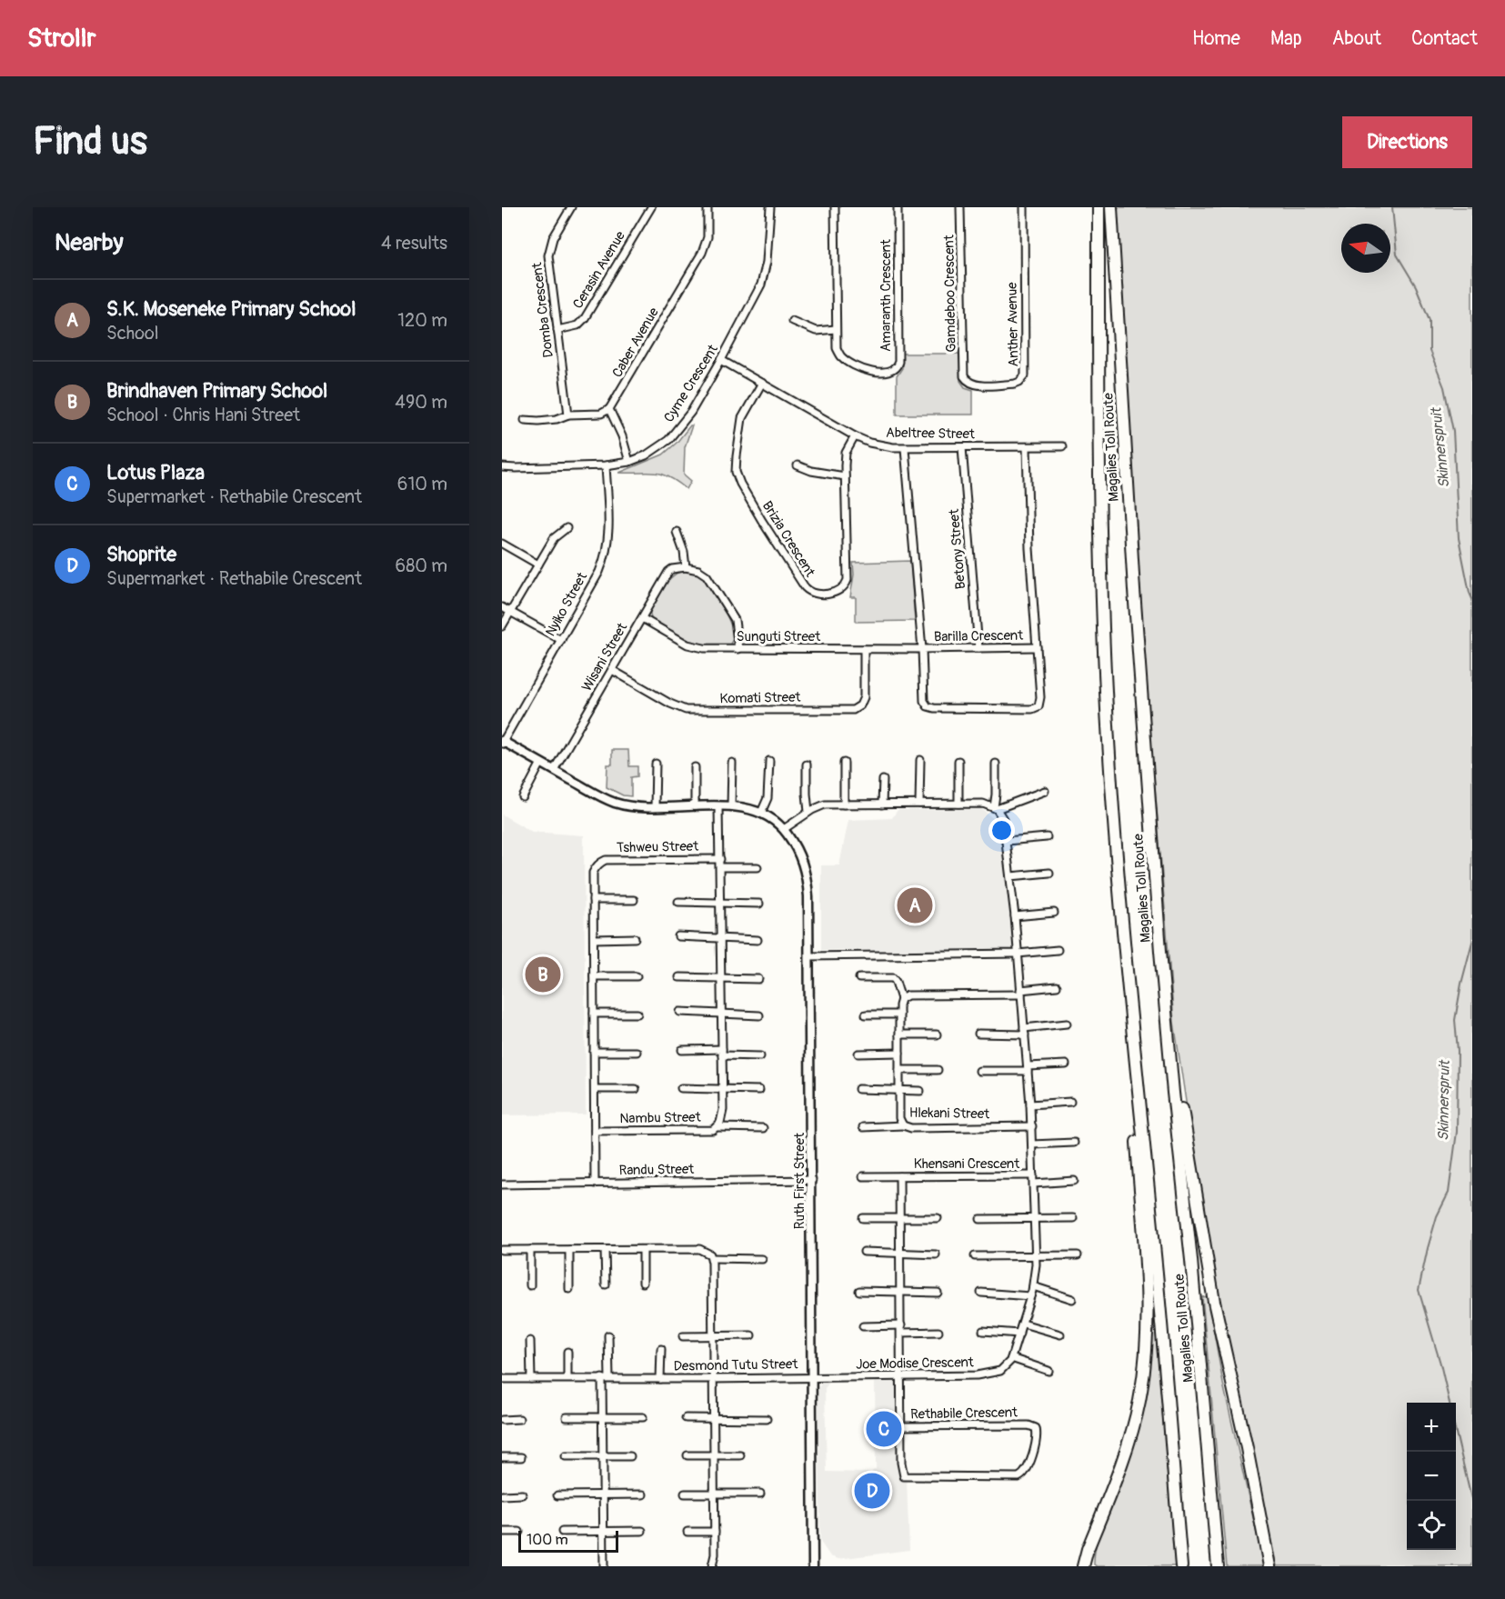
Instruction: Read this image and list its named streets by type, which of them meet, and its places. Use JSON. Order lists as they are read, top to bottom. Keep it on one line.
{"streets":{"highway":["Magalies Toll Route"],"street":["Cerasin Avenue","Gamdeboo Crescent","Amaranth Crescent","Domba Crescent","Anther Avenue","Caber Avenue","Cyme Crescent","Abeltree Street","Brizia Crescent","Betony Street","Nyiko Street","Sunguti Street","Barilla Crescent","Wisani Street","Komati Street","Tshweu Street","Hlekani Street","Nambu Street","Khensani Crescent","Randu Street","Ruth First Street","Joe Modise Crescent","Desmond Tutu Street","Rethabile Crescent"]},"crossings":[["Cerasin Avenue","Domba Crescent"],["Gamdeboo Crescent","Anther Avenue"],["Cyme Crescent","Abeltree Street"],["Cyme Crescent","Nyiko Street"],["Abeltree Street","Brizia Crescent"],["Abeltree Street","Betony Street"],["Abeltree Street","Barilla Crescent"],["Betony Street","Barilla Crescent"],["Nyiko Street","Ruth First Street"],["Sunguti Street","Barilla Crescent"],["Sunguti Street","Wisani Street"],["Sunguti Street","Komati Street"],["Wisani Street","Komati Street"],["Wisani Street","Ruth First Street"],["Tshweu Street","Nambu Street"],["Nambu Street","Ruth First Street"],["Khensani Crescent","Joe Modise Crescent"],["Khensani Crescent","Rethabile Crescent"],["Randu Street","Ruth First Street"],["Ruth First Street","Joe Modise Crescent"],["Ruth First Street","Desmond Tutu Street"],["Joe Modise Crescent","Desmond Tutu Street"],["Joe Modise Crescent","Rethabile Crescent"]],"water":["Skinnerspruit"],"scale_bar":"100 m","north":"left","page":{"header":"Strollr","nav":["Home","Map","About","Contact"],"buttons":"Directions","title":"Find us","heading":["Nearby","4 results"],"list":[{"mark":"A","name":"S.K. Moseneke Primary School","note":"School","value":"120 m"},{"mark":"B","name":"Brindhaven Primary School","note":"School · Chris Hani Street","value":"490 m"},{"mark":"C","name":"Lotus Plaza","note":"Supermarket · Rethabile Crescent","value":"610 m"},{"mark":"D","name":"Shoprite","note":"Supermarket · Rethabile Crescent","value":"680 m"}],"pins":["A","B","C","D"],"map_buttons":["+","−"],"scale":"100 m"}}
